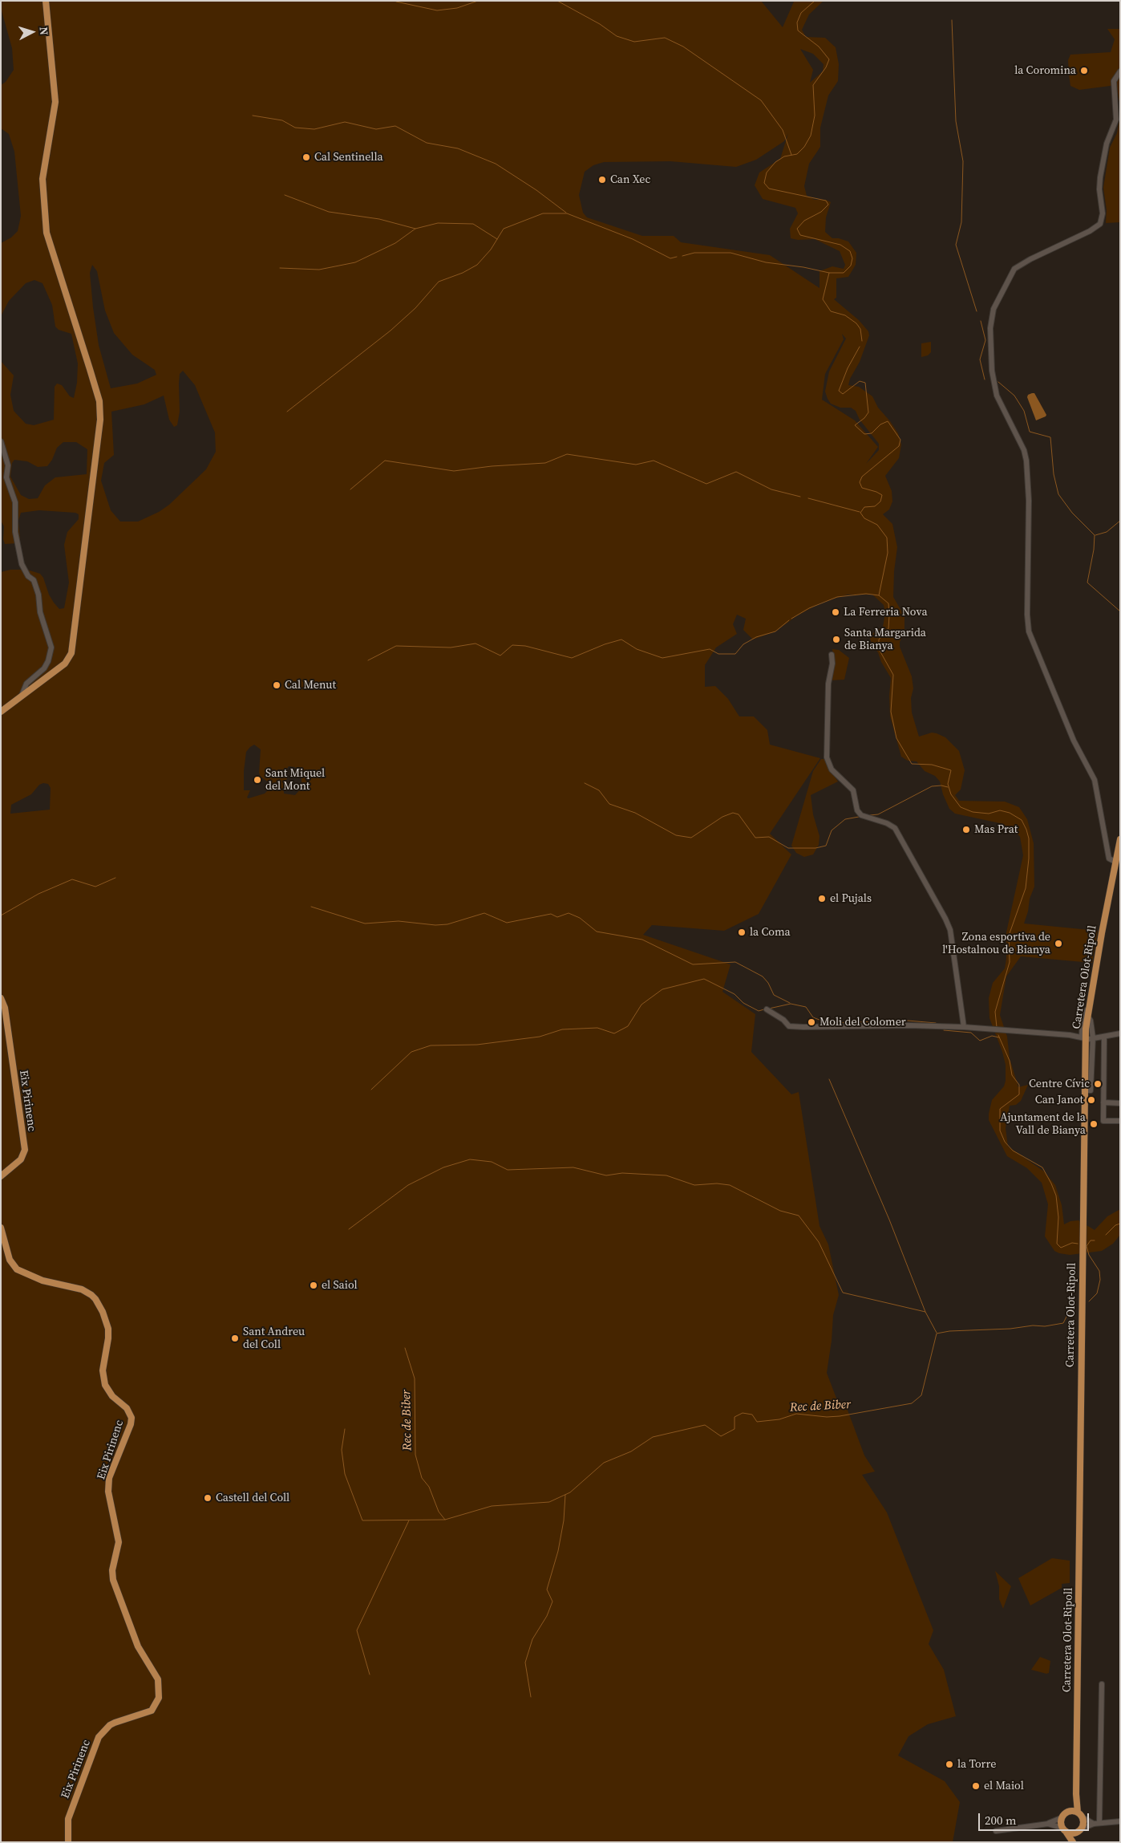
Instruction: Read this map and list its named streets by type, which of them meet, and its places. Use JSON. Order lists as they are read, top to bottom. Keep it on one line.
{"streets":{"main road":["Carretera Olot-Ripoll","Eix Pirinenc"]},"water":["Rec de Biber"],"places":["la Coromina","Cal Sentinella","Can Xec","La Ferreria Nova","Santa Margarida de Bianya","Cal Menut","Sant Miquel del Mont","Mas Prat","el Pujals","la Coma","Zona esportiva de l'Hostalnou de Bianya","Moli del Colomer","Centre Cívic","Can Janot","Ajuntament de la Vall de Bianya","el Saiol","Sant Andreu del Coll","Castell del Coll","la Torre","el Maiol"],"scale_bar":"200 m","north":"right"}
